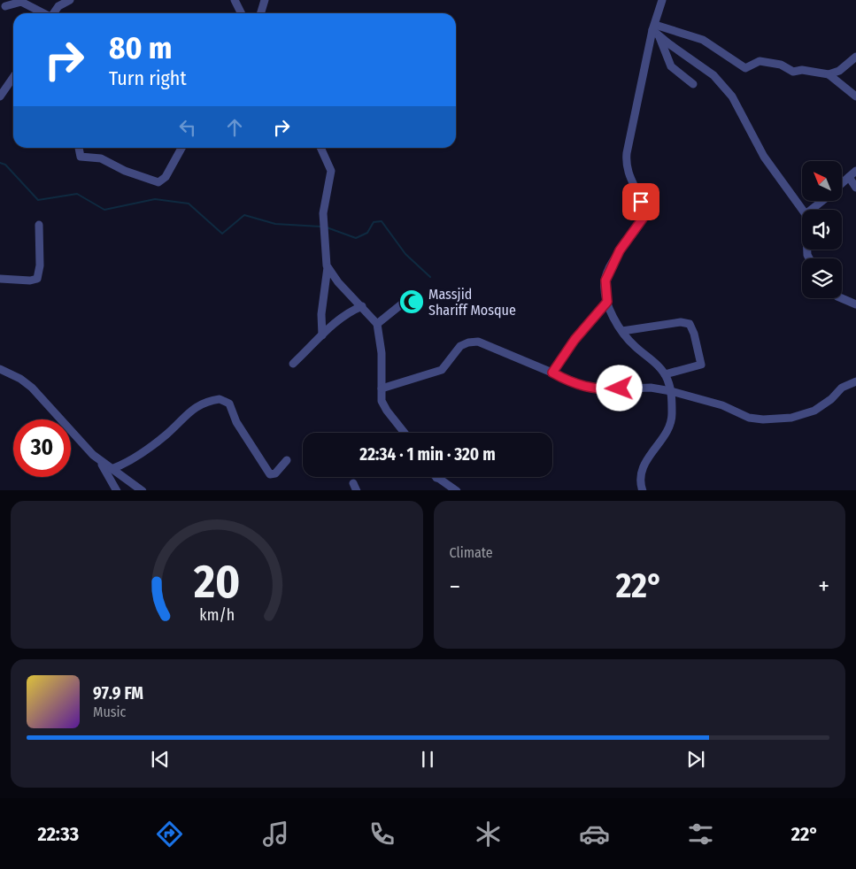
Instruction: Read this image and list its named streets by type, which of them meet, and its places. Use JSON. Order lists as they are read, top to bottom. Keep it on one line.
{"places":{"mosque":["Massjid Shariff Mosque"]},"north":"top left","page":{"turn":["80 m","Turn right"],"limit":"30","trip":"22:34 · 1 min · 320 m","tile":"Climate","heat":["−","22°","+"],"song":["97.9 FM","Music"],"tabs":["22:33","22°"],"gauge":["20","km/h"]}}
